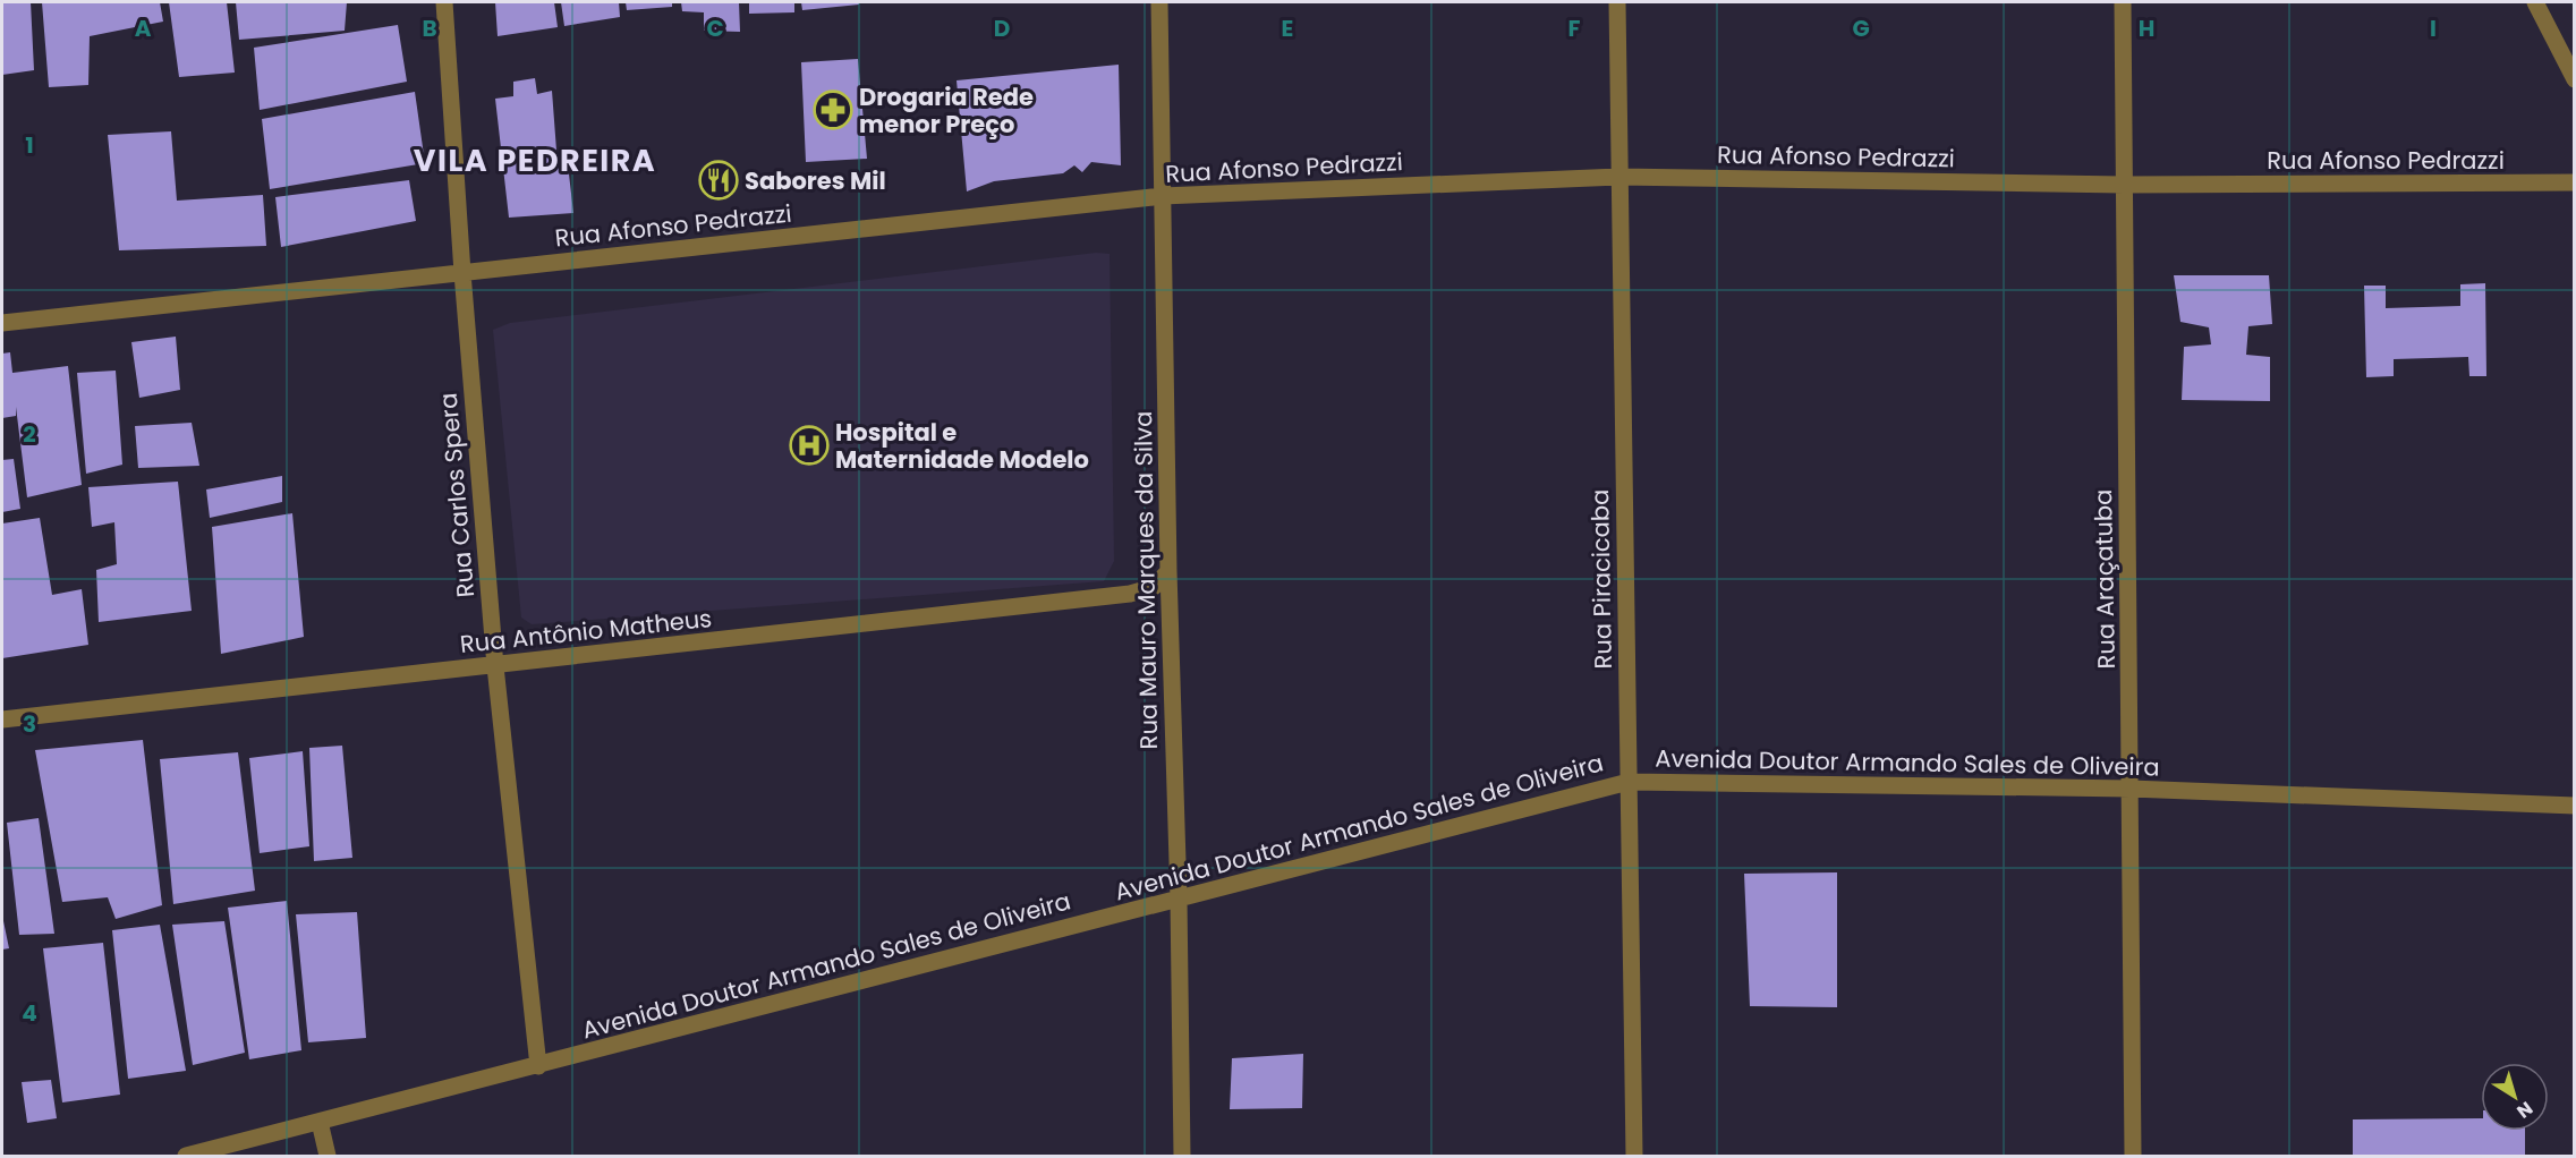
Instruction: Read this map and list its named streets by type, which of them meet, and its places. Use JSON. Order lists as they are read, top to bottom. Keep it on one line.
{"streets":{"street":["Rua Afonso Pedrazzi","Rua Carlos Spera","Rua Piracicaba","Rua Araçatuba","Rua Mauro Marques da Silva","Rua Antônio Matheus","Avenida Doutor Armando Sales de Oliveira"]},"crossings":[["Rua Afonso Pedrazzi","Rua Carlos Spera"],["Rua Afonso Pedrazzi","Rua Piracicaba"],["Rua Afonso Pedrazzi","Rua Araçatuba"],["Rua Afonso Pedrazzi","Rua Mauro Marques da Silva"],["Rua Carlos Spera","Rua Antônio Matheus"],["Rua Carlos Spera","Avenida Doutor Armando Sales de Oliveira"],["Rua Piracicaba","Avenida Doutor Armando Sales de Oliveira"],["Rua Araçatuba","Avenida Doutor Armando Sales de Oliveira"],["Rua Mauro Marques da Silva","Rua Antônio Matheus"],["Rua Mauro Marques da Silva","Avenida Doutor Armando Sales de Oliveira"]],"districts":["VILA PEDREIRA"],"places":{"pharmacy":["Drogaria Rede menor Preço"],"restaurant":["Sabores Mil"],"hospital":["Hospital e Maternidade Modelo"]},"north":"bottom right","grid":{"columns":["A","B","C","D","E","F","G","H","I"],"rows":["1","2","3","4"]}}
